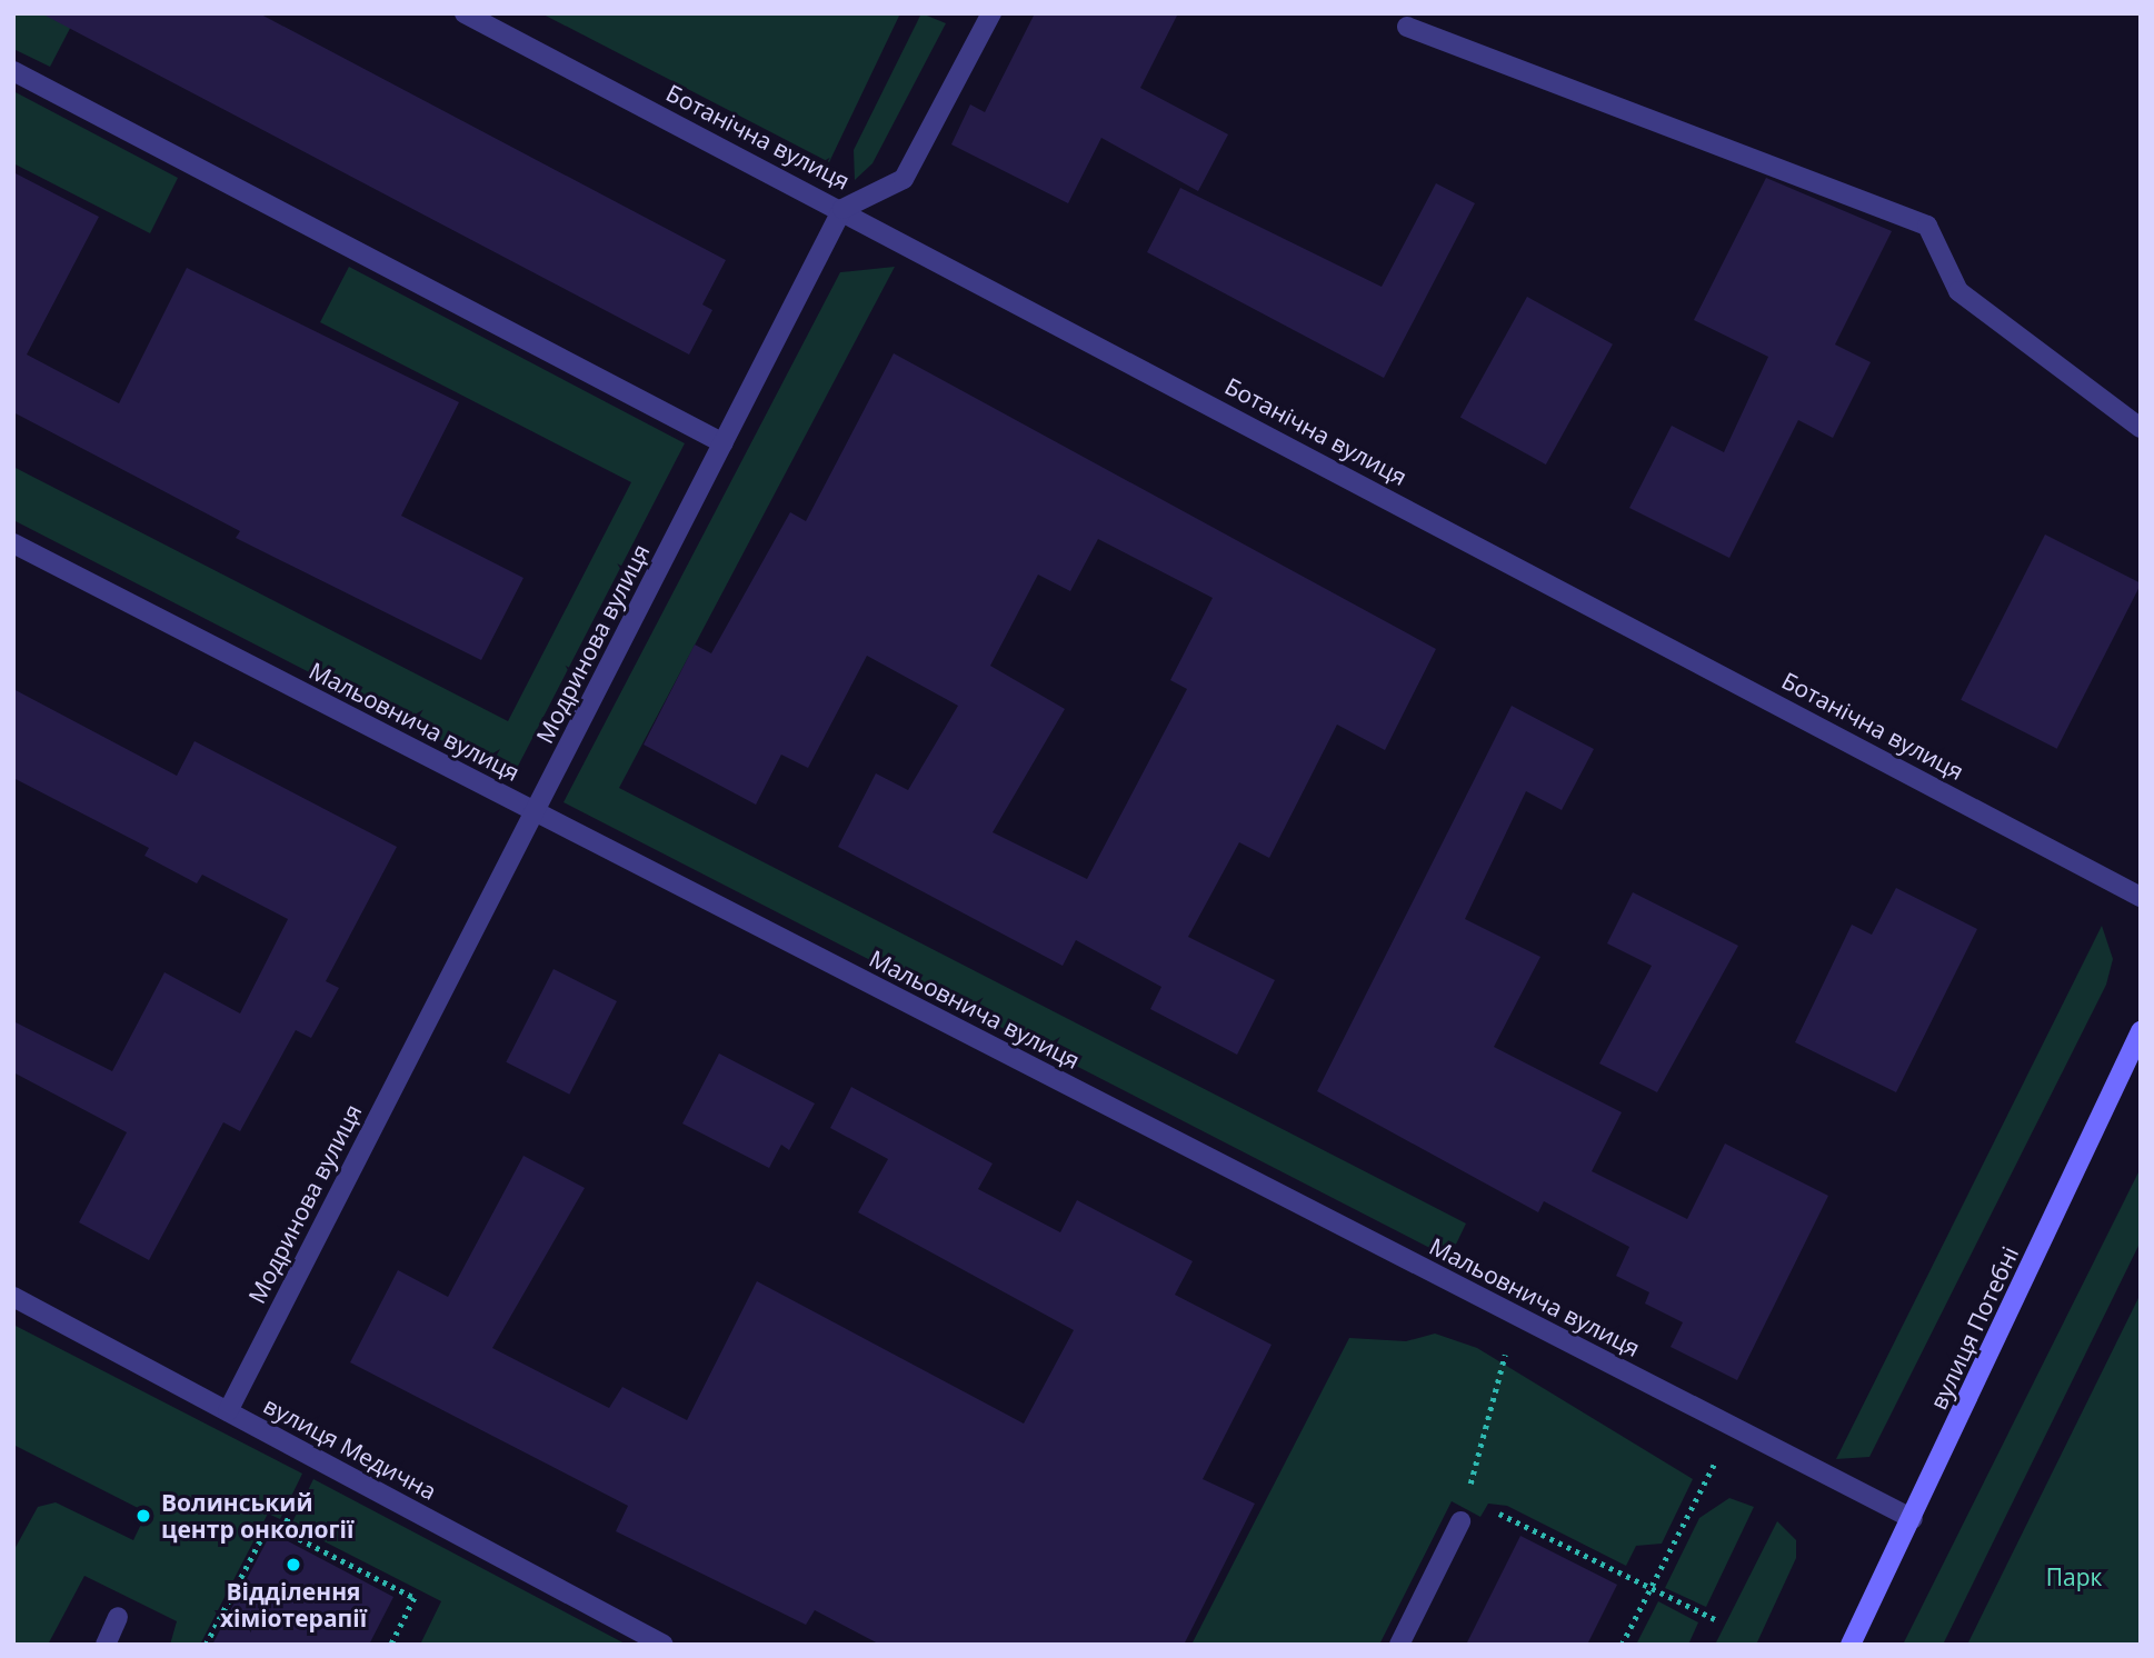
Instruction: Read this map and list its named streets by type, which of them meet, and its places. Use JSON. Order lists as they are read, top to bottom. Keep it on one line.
{"streets":{"street":["Ботанічна вулиця","Модринова вулиця","Мальовнича вулиця","вулиця Потебні","вулиця Медична"]},"crossings":[["Ботанічна вулиця","Модринова вулиця"],["Модринова вулиця","Мальовнича вулиця"],["Модринова вулиця","вулиця Медична"],["Мальовнича вулиця","вулиця Потебні"]],"parks":["Парк"],"places":["Волинський центр онкології","Відділення хіміотерапії"]}
